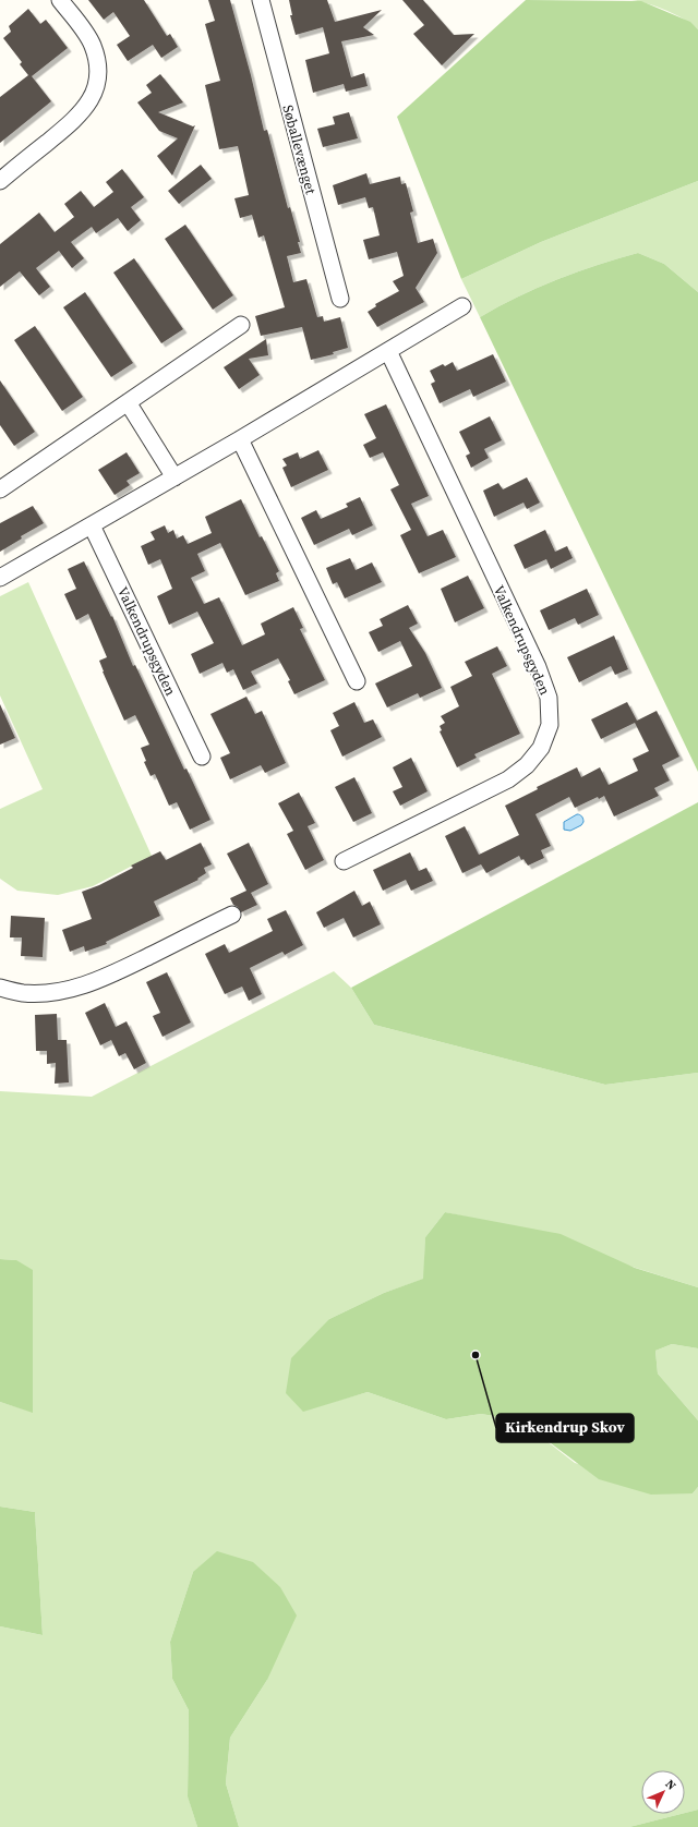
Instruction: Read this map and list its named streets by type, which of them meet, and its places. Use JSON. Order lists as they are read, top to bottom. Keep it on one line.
{"streets":{"street":["Søballevænget","Valkendrupsgyden"]},"places":["Kirkendrup Skov"],"north":"top right"}
